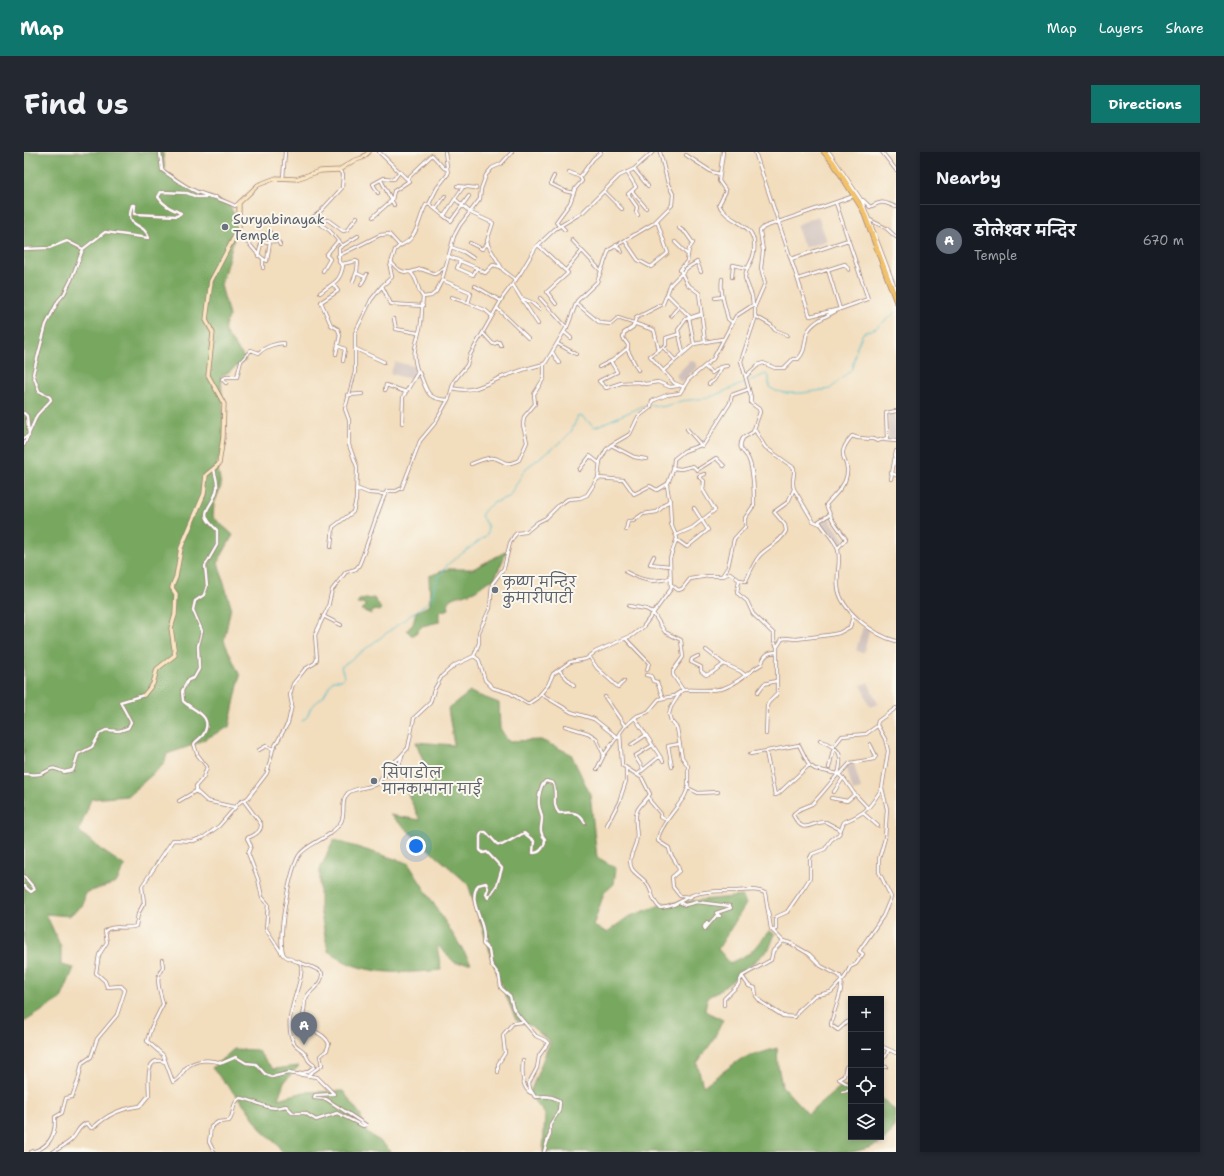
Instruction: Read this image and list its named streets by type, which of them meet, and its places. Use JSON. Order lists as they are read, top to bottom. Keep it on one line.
{"places":["Suryabinayak Temple","कृष्ण मन्दिर कुमारीपाटी","सिपाडोल मानकामाना माई"],"page":{"header":"Map","nav":["Map","Layers","Share"],"title":"Find us","buttons":"Directions","heading":"Nearby","list":[{"mark":"A","name":"डोलेश्‍वर मन्दिर","note":"Temple","value":"670 m"}],"map_buttons":["+","−"],"pins":"A"}}
